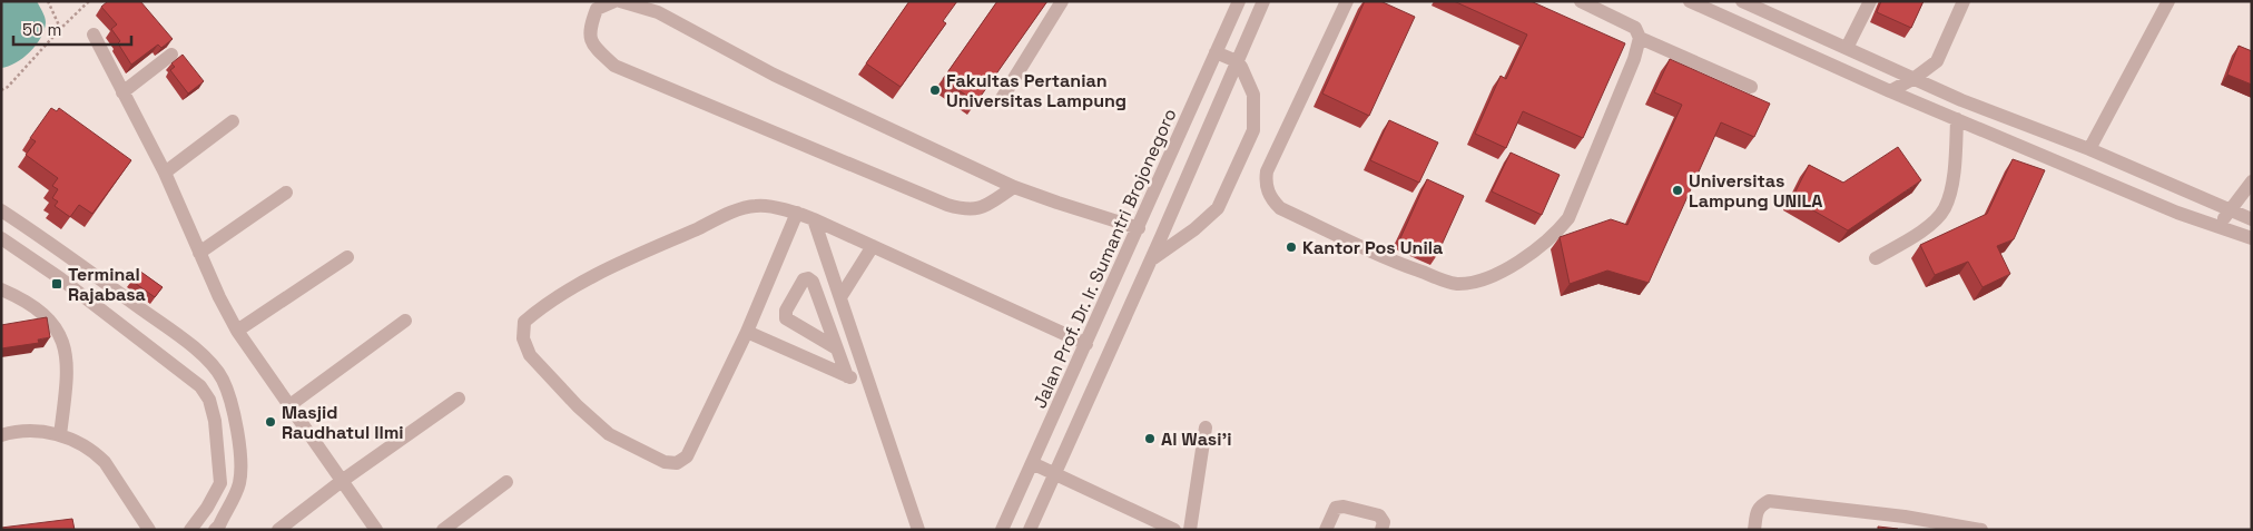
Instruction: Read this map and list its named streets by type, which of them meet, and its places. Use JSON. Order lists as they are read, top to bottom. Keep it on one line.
{"streets":{"street":["Jalan Prof. Dr. Ir. Sumantri Brojonegoro"]},"places":{"other":["Fakultas Pertanian Universitas Lampung","Universitas Lampung UNILA","Kantor Pos Unila","Masjid Raudhatul Ilmi","Al Wasi'i"],"transit":["Terminal Rajabasa"]},"scale_bar":"50 m"}
